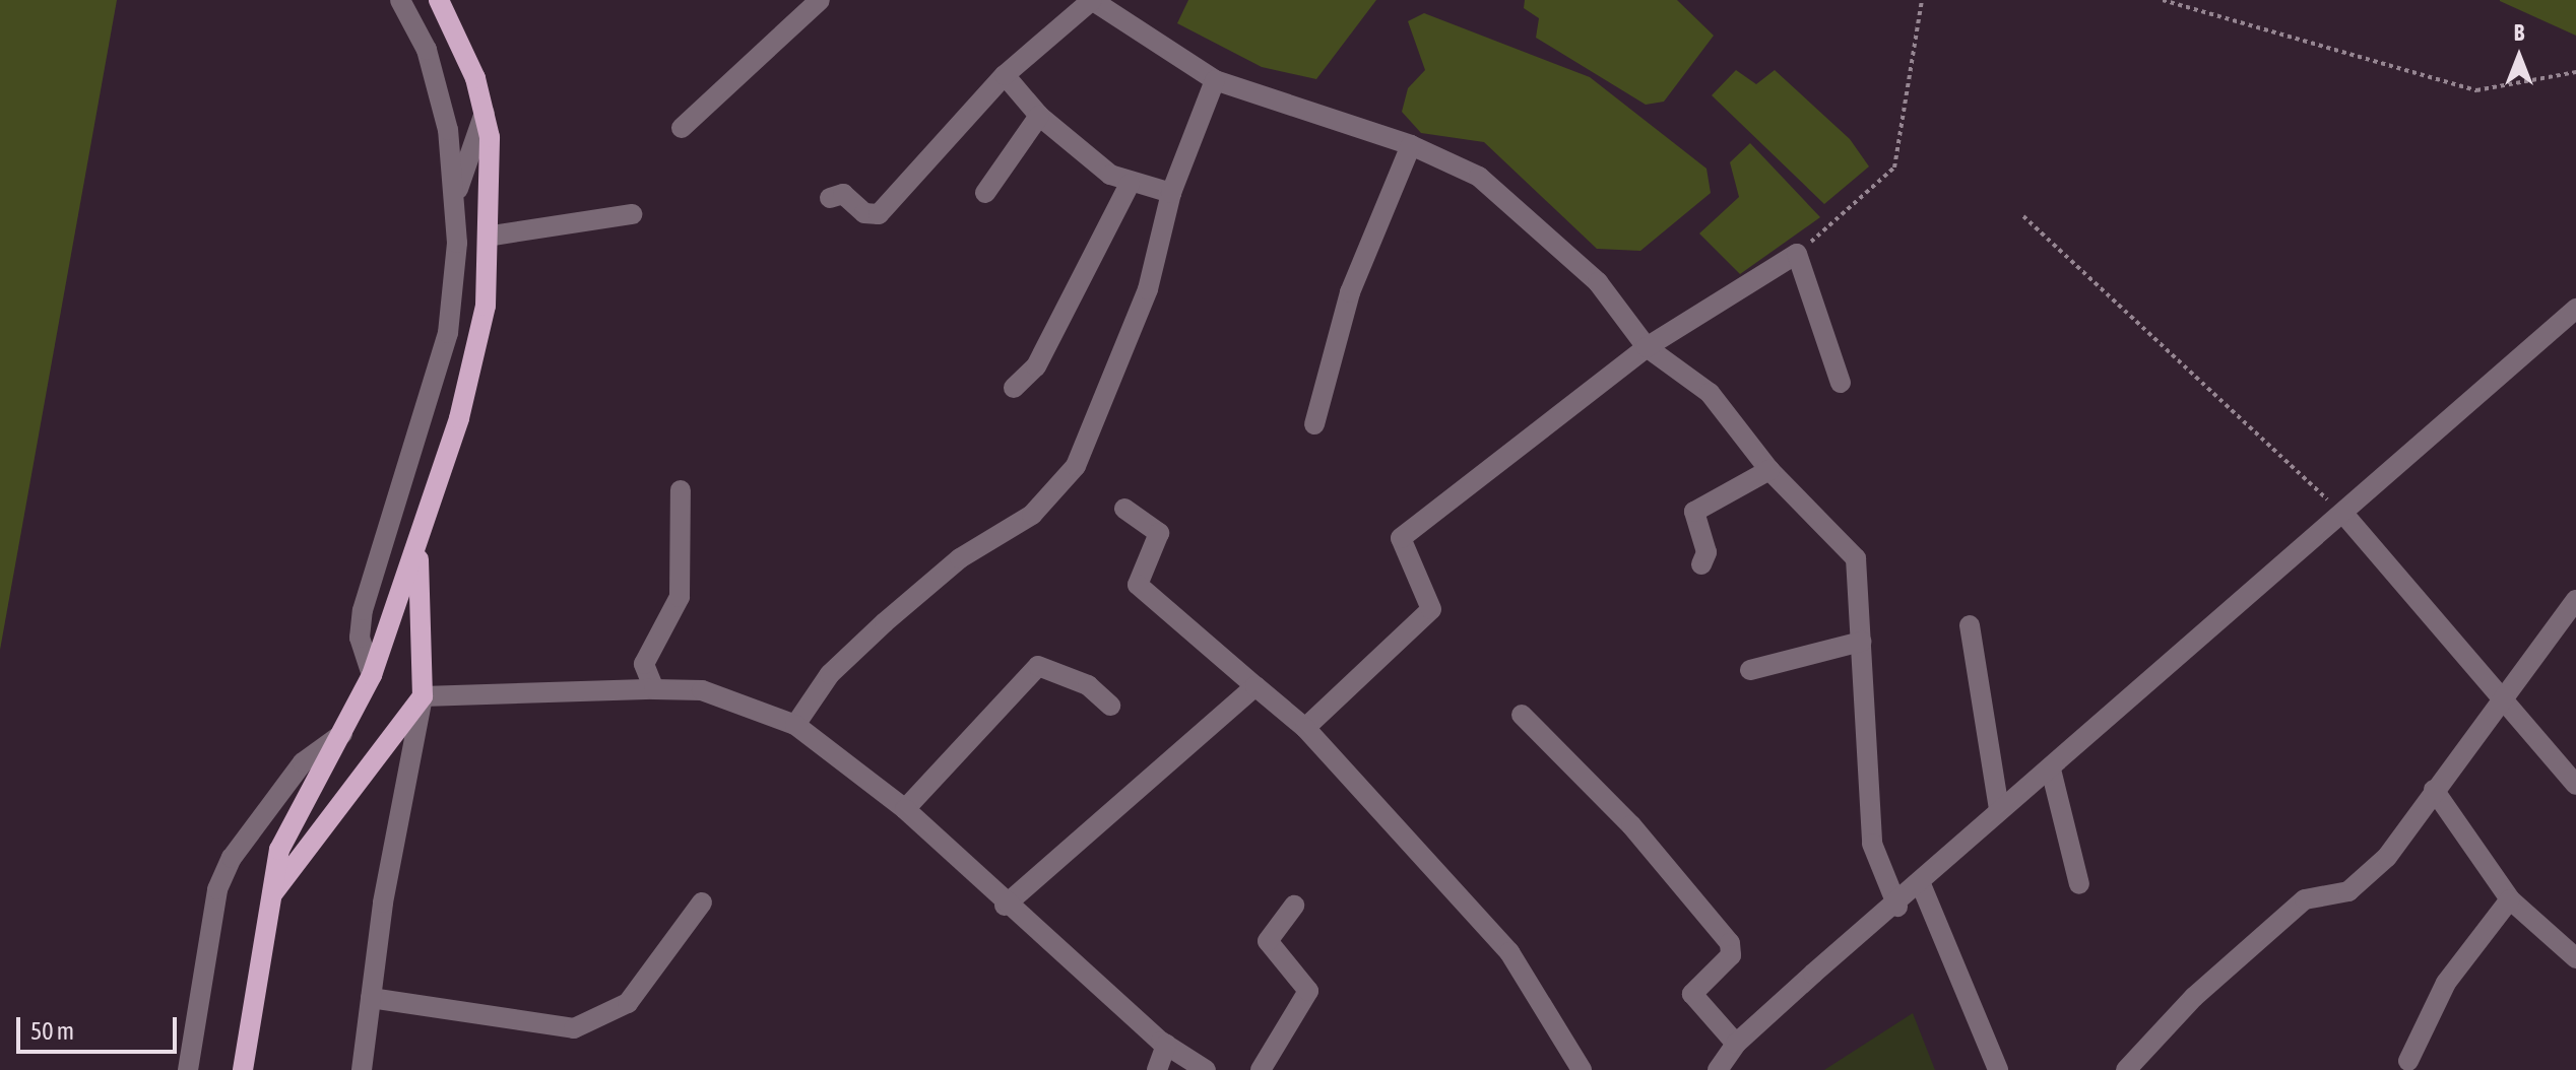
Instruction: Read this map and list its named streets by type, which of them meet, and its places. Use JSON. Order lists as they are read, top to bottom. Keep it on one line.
{"scale_bar":"50 m","north":"top"}
